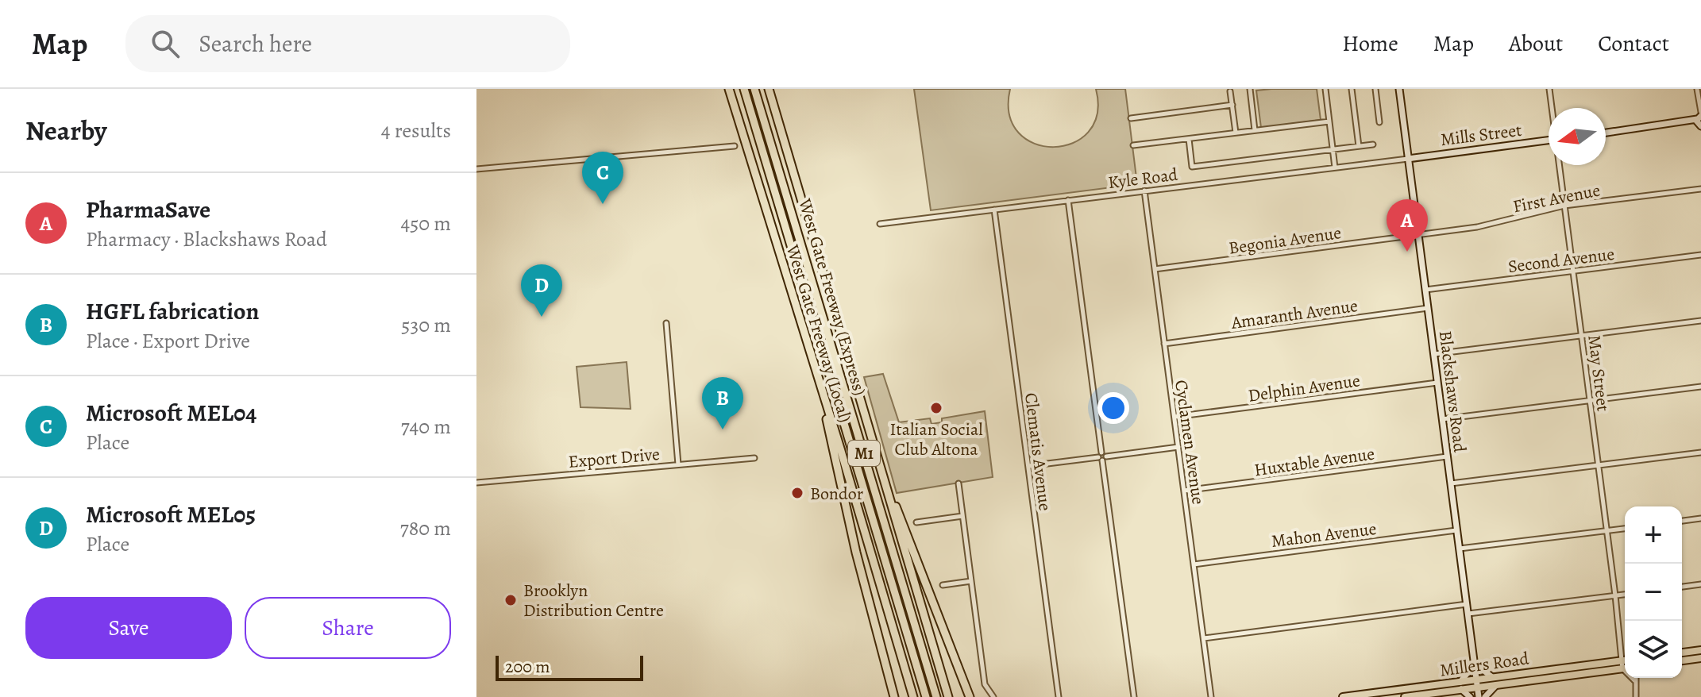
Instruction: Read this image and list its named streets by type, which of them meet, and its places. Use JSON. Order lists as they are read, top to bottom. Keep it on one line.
{"streets":{"highway":["West Gate Freeway (Express)","West Gate Freeway (Local)","M1"],"main road":["Mills Street","Blackshaws Road","Millers Road"],"street":["Kyle Road","First Avenue","Begonia Avenue","Second Avenue","Amaranth Avenue","May Street","Delphin Avenue","Cyclamen Avenue","Clematis Avenue","Export Drive","Huxtable Avenue","Mahon Avenue"]},"crossings":[["Mills Street","Kyle Road"],["Mills Street","Blackshaws Road"],["Kyle Road","Blackshaws Road"],["Kyle Road","Cyclamen Avenue"],["Kyle Road","Clematis Avenue"],["First Avenue","Begonia Avenue"],["First Avenue","May Street"],["First Avenue","Blackshaws Road"],["Begonia Avenue","Blackshaws Road"],["Begonia Avenue","Cyclamen Avenue"],["Second Avenue","May Street"],["Second Avenue","Blackshaws Road"],["Amaranth Avenue","Blackshaws Road"],["Amaranth Avenue","Cyclamen Avenue"],["Delphin Avenue","Blackshaws Road"],["Delphin Avenue","Cyclamen Avenue"],["Blackshaws Road","Huxtable Avenue"],["Blackshaws Road","Mahon Avenue"],["Blackshaws Road","Millers Road"],["Cyclamen Avenue","Huxtable Avenue"],["Cyclamen Avenue","Mahon Avenue"]],"places":["Italian Social Club Altona","Bondor","Brooklyn Distribution Centre"],"scale_bar":"200 m","north":"left","page":{"header":"Map","search":"Search here","nav":["Home","Map","About","Contact"],"heading":["Nearby","4 results"],"pins":["C","A","D","B"],"list":[{"mark":"A","name":"PharmaSave","note":"Pharmacy · Blackshaws Road","value":"450 m"},{"mark":"B","name":"HGFL fabrication","note":"Place · Export Drive","value":"530 m"},{"mark":"C","name":"Microsoft MEL04","note":"Place","value":"740 m"},{"mark":"D","name":"Microsoft MEL05","note":"Place","value":"780 m"}],"map_buttons":["+","−"],"buttons":["Save","Share"],"scale":"200 m"}}
